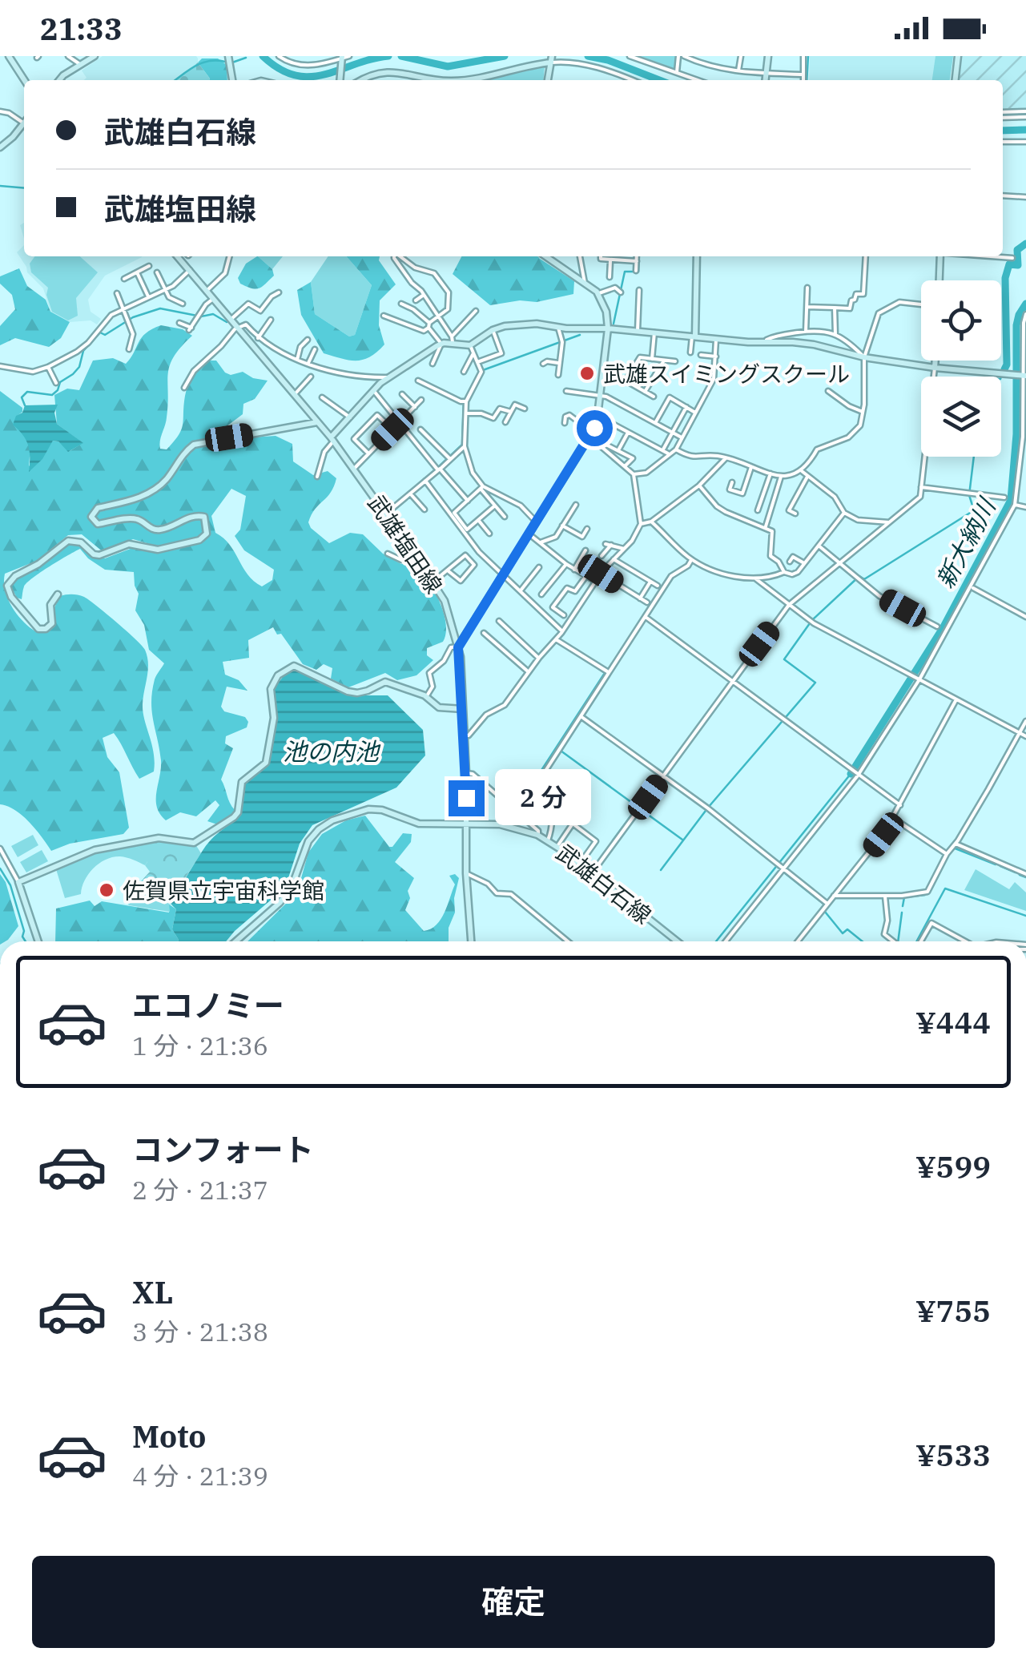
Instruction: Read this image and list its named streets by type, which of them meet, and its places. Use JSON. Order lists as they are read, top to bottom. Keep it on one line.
{"streets":{"street":["武雄塩田線","武雄白石線"]},"crossings":[["武雄塩田線","武雄白石線"]],"water":["新大納川","池の内池"],"places":["武雄スイミングスクール","佐賀県立宇宙科学館"],"page":{"status":"21:33","banner":["武雄白石線","武雄塩田線"],"bubble":"2 分","list":[{"name":"エコノミー","note":"1 分 · 21:36","value":"¥444"},{"name":"コンフォート","note":"2 分 · 21:37","value":"¥599"},{"name":"XL","note":"3 分 · 21:38","value":"¥755"},{"name":"Moto","note":"4 分 · 21:39","value":"¥533"}],"buttons":"確定"}}
